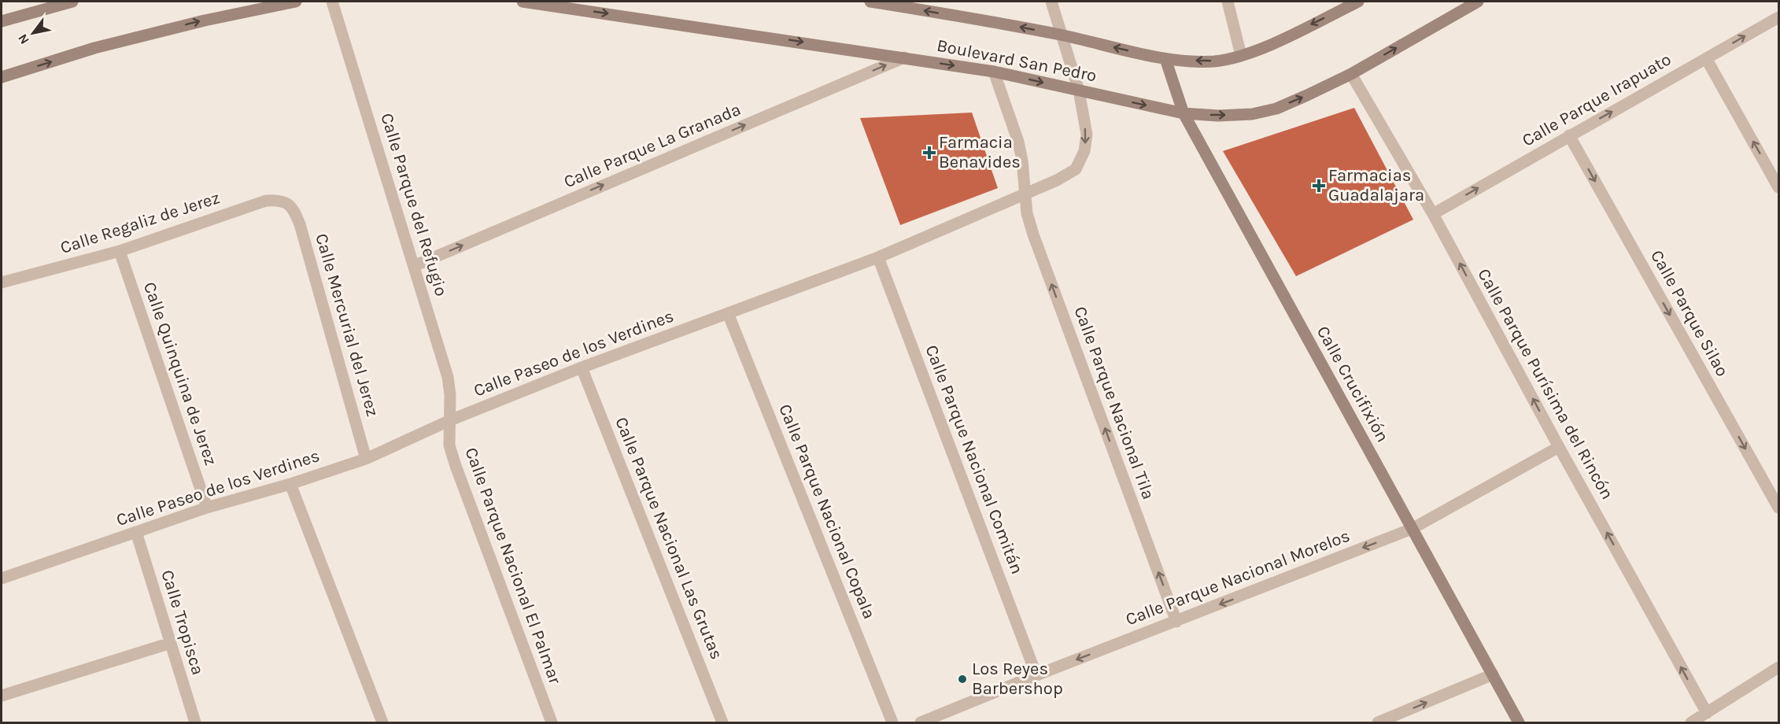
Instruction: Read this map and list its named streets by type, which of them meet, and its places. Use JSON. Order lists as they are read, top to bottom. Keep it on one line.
{"streets":{"street":["Boulevard San Pedro","Calle Parque Irapuato","Calle Parque La Granada","Calle Parque del Refugio","Calle Regaliz de Jerez","Calle Parque Silao","Calle Mercurial del Jerez","Calle Paseo de los Verdines","Calle Quinquina de Jerez","Calle Crucifixión","Calle Parque Purísima del Rincón","Calle Parque Nacional Tila","Calle Parque Nacional Comitán","Calle Parque Nacional Copala","Calle Parque Nacional Las Grutas","Calle Parque Nacional El Palmar","Calle Parque Nacional Morelos","Calle Tropisca"]},"crossings":[["Boulevard San Pedro","Calle Parque La Granada"],["Boulevard San Pedro","Calle Paseo de los Verdines"],["Boulevard San Pedro","Calle Crucifixión"],["Boulevard San Pedro","Calle Parque Purísima del Rincón"],["Boulevard San Pedro","Calle Parque Nacional Tila"],["Calle Parque Irapuato","Calle Parque Silao"],["Calle Parque Irapuato","Calle Parque Purísima del Rincón"],["Calle Parque La Granada","Calle Parque del Refugio"],["Calle Parque del Refugio","Calle Paseo de los Verdines"],["Calle Parque del Refugio","Calle Parque Nacional El Palmar"],["Calle Regaliz de Jerez","Calle Mercurial del Jerez"],["Calle Regaliz de Jerez","Calle Quinquina de Jerez"],["Calle Mercurial del Jerez","Calle Paseo de los Verdines"],["Calle Paseo de los Verdines","Calle Quinquina de Jerez"],["Calle Paseo de los Verdines","Calle Parque Nacional Tila"],["Calle Paseo de los Verdines","Calle Parque Nacional Comitán"],["Calle Paseo de los Verdines","Calle Parque Nacional Copala"],["Calle Paseo de los Verdines","Calle Parque Nacional Las Grutas"],["Calle Paseo de los Verdines","Calle Parque Nacional El Palmar"],["Calle Paseo de los Verdines","Calle Tropisca"],["Calle Crucifixión","Calle Parque Nacional Morelos"],["Calle Parque Purísima del Rincón","Calle Parque Nacional Morelos"],["Calle Parque Nacional Tila","Calle Parque Nacional Morelos"],["Calle Parque Nacional Comitán","Calle Parque Nacional Morelos"]],"one_way":["Calle Parque Irapuato","Calle Parque La Granada","Calle Parque Silao","Calle Parque Purísima del Rincón","Calle Parque Nacional Tila","Calle Parque Nacional Morelos"],"places":{"health":["Farmacia Benavides","Farmacias Guadalajara"],"other":["Los Reyes Barbershop"]},"north":"bottom left"}
